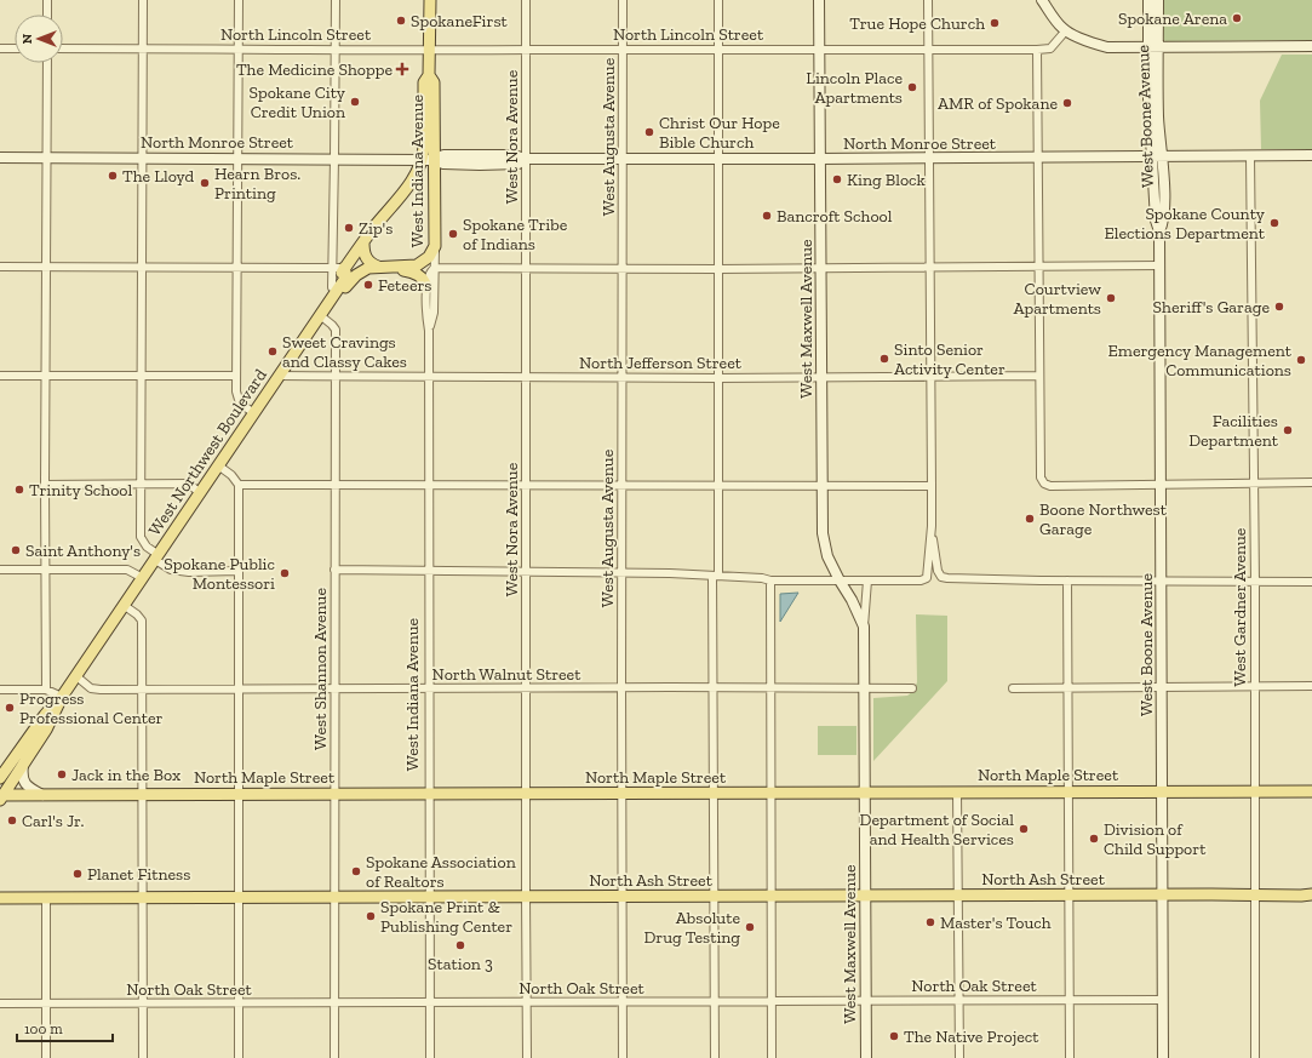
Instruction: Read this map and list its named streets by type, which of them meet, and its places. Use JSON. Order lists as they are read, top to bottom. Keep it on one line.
{"streets":{"main road":["West Boone Avenue","North Monroe Street","West Indiana Avenue","West Maxwell Avenue","West Northwest Boulevard","North Maple Street","North Ash Street"],"street":["North Lincoln Street","West Nora Avenue","West Augusta Avenue","North Jefferson Street","West Gardner Avenue","West Shannon Avenue","North Walnut Street","North Oak Street"]},"crossings":[["North Lincoln Street","West Nora Avenue"],["North Lincoln Street","West Augusta Avenue"],["North Lincoln Street","West Indiana Avenue"],["North Lincoln Street","West Maxwell Avenue"],["West Boone Avenue","North Monroe Street"],["West Boone Avenue","North Maple Street"],["West Boone Avenue","North Ash Street"],["West Boone Avenue","North Oak Street"],["West Nora Avenue","North Monroe Street"],["West Nora Avenue","North Jefferson Street"],["West Nora Avenue","North Walnut Street"],["West Nora Avenue","North Maple Street"],["West Nora Avenue","North Ash Street"],["West Nora Avenue","North Oak Street"],["West Augusta Avenue","North Monroe Street"],["West Augusta Avenue","North Jefferson Street"],["West Augusta Avenue","North Walnut Street"],["West Augusta Avenue","North Maple Street"],["West Augusta Avenue","North Ash Street"],["West Augusta Avenue","North Oak Street"],["North Monroe Street","West Indiana Avenue"],["North Monroe Street","West Maxwell Avenue"],["North Monroe Street","West Gardner Avenue"],["West Indiana Avenue","North Jefferson Street"],["West Indiana Avenue","West Northwest Boulevard"],["West Indiana Avenue","North Walnut Street"],["West Indiana Avenue","North Maple Street"],["West Indiana Avenue","North Ash Street"],["West Indiana Avenue","North Oak Street"],["West Maxwell Avenue","North Jefferson Street"],["West Maxwell Avenue","North Walnut Street"],["West Maxwell Avenue","North Maple Street"],["West Maxwell Avenue","North Ash Street"],["West Maxwell Avenue","North Oak Street"],["North Jefferson Street","West Northwest Boulevard"],["North Jefferson Street","West Shannon Avenue"],["West Northwest Boulevard","West Shannon Avenue"],["West Northwest Boulevard","North Walnut Street"],["West Gardner Avenue","North Maple Street"],["West Gardner Avenue","North Ash Street"],["West Shannon Avenue","North Walnut Street"],["West Shannon Avenue","North Maple Street"],["West Shannon Avenue","North Ash Street"],["West Shannon Avenue","North Oak Street"]],"places":{"other":["Spokane Arena","SpokaneFirst","True Hope Church","Lincoln Place Apartments","Spokane City Credit Union","AMR of Spokane","Christ Our Hope Bible Church","The Lloyd","King Block","Hearn Bros. Printing","Bancroft School","Spokane County Elections Department","Zip's","Spokane Tribe of Indians","Feteers","Courtview Apartments","Sheriff's Garage","Sweet Cravings and Classy Cakes","Sinto Senior Activity Center","Emergency Management Communications","Facilities Department","Trinity School","Boone Northwest Garage","Saint Anthony's","Spokane Public Montessori","Progress Professional Center","Jack in the Box","Carl's Jr.","Department of Social and Health Services","Division of Child Support","Spokane Association of Realtors","Planet Fitness","Spokane Print & Publishing Center","Master's Touch","Absolute Drug Testing","Station 3","The Native Project"],"health":["The Medicine Shoppe"]},"scale_bar":"100 m","north":"left"}
